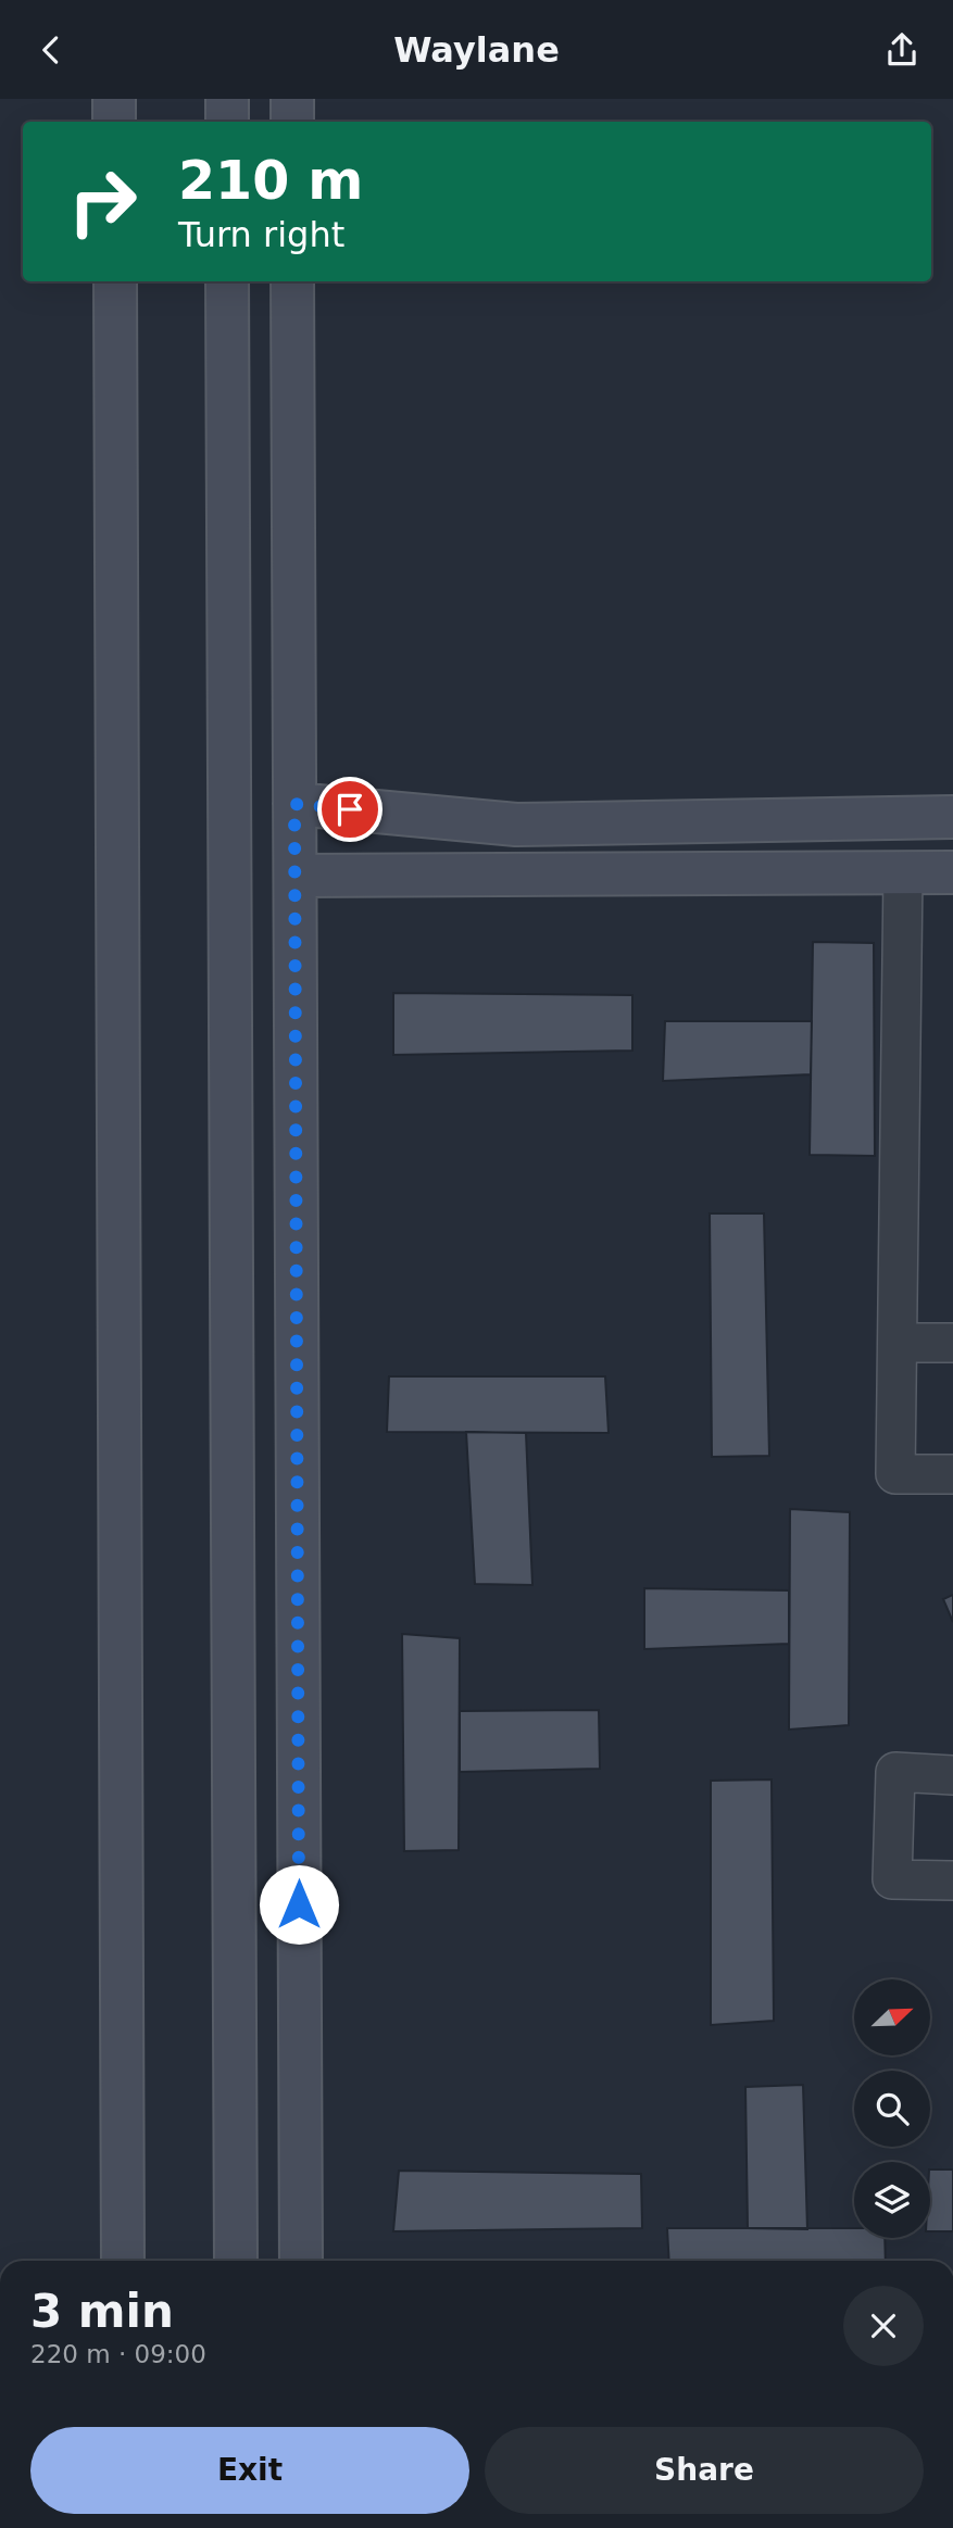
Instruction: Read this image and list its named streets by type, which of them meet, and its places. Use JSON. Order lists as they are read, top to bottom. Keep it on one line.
{"north":"top right","page":{"header":"Waylane","turn":["210 m","Turn right"],"heading":["3 min","220 m · 09:00"],"buttons":["Exit","Share"]}}
